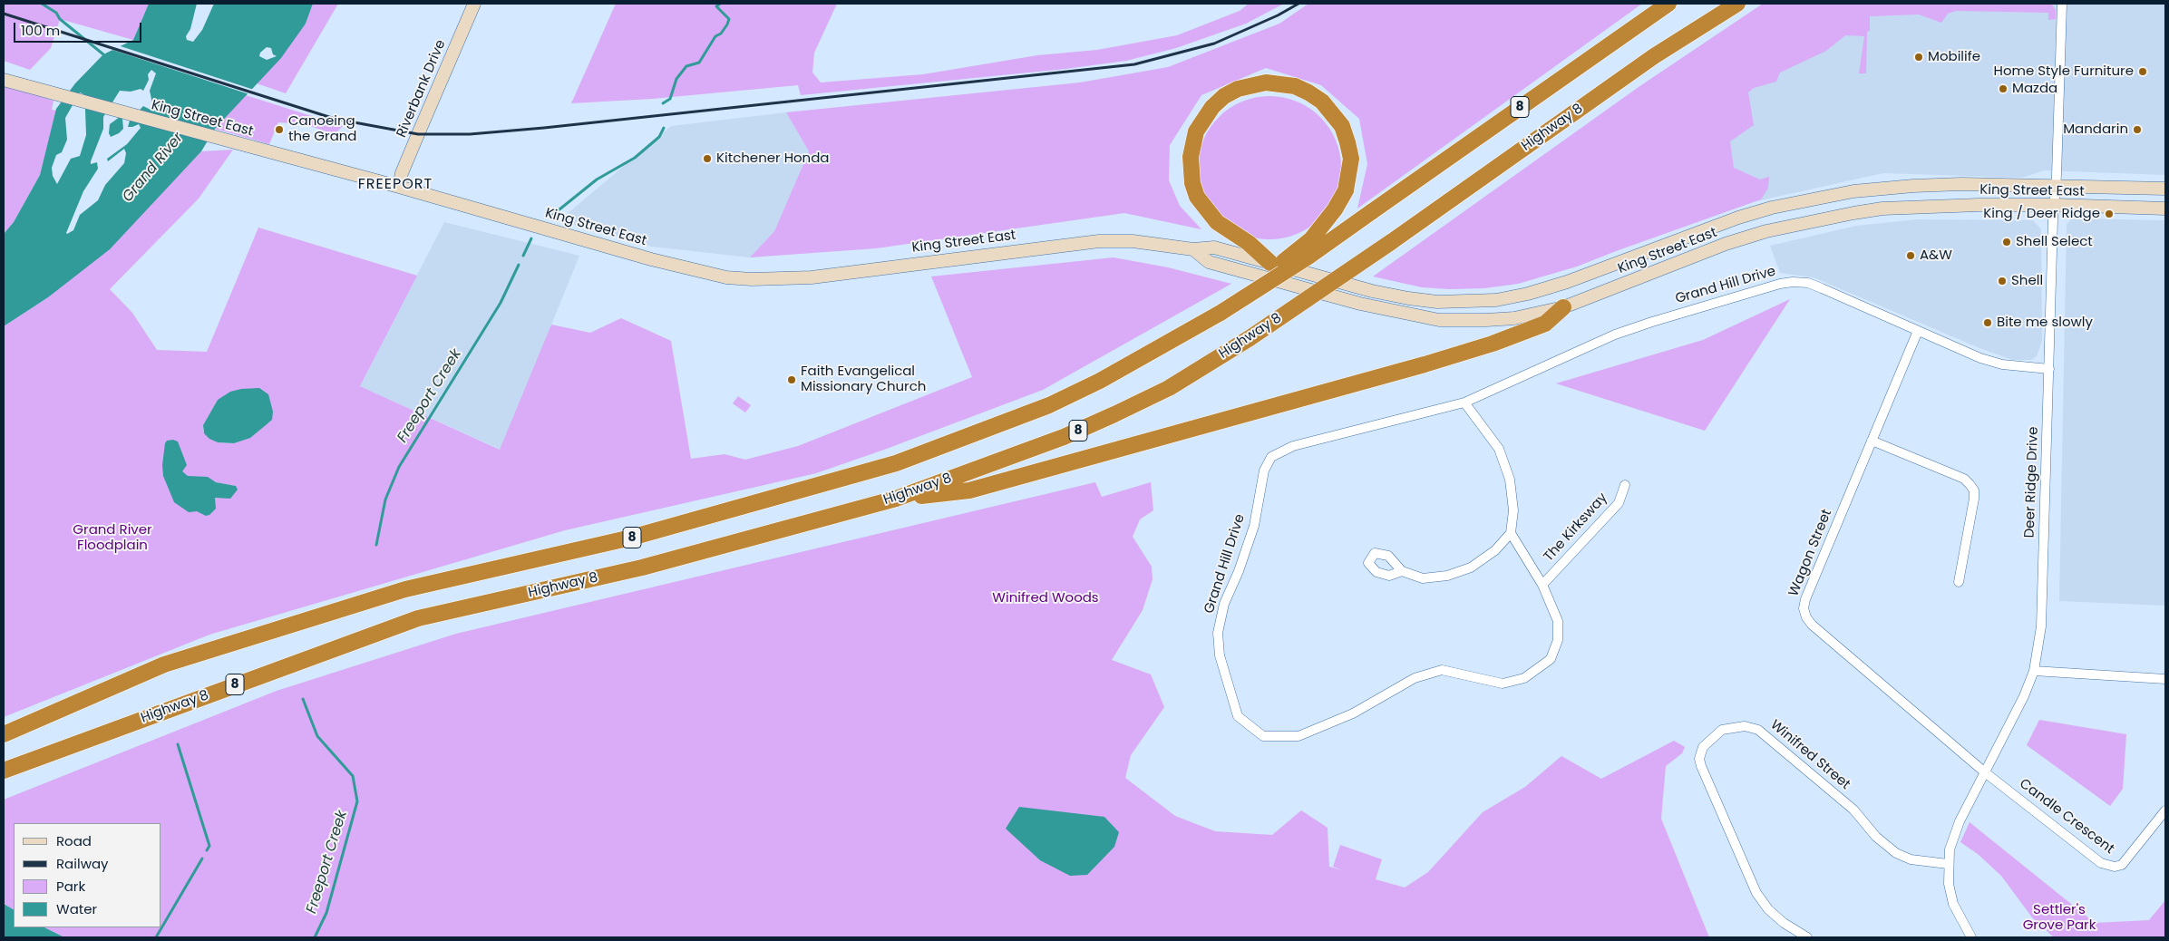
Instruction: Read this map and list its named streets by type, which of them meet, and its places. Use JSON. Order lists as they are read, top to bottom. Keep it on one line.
{"streets":{"highway":["8","Highway 8"],"main road":["Riverbank Drive","King Street East"],"street":["Grand Hill Drive","Deer Ridge Drive","The Kirksway","Wagon Street","Winifred Street","Candle Crescent"]},"crossings":[["Riverbank Drive","King Street East"],["King Street East","Deer Ridge Drive"],["Grand Hill Drive","Deer Ridge Drive"],["Grand Hill Drive","The Kirksway"],["Grand Hill Drive","Wagon Street"],["Deer Ridge Drive","Wagon Street"],["Deer Ridge Drive","Winifred Street"],["Deer Ridge Drive","Candle Crescent"],["Wagon Street","Candle Crescent"]],"districts":["FREEPORT"],"water":["Grand River","Freeport Creek"],"parks":["Grand River Floodplain","Winifred Woods","Settler's Grove Park"],"places":["Mobilife","Home Style Furniture","Mazda","Canoeing the Grand","Mandarin","Kitchener Honda","King / Deer Ridge","Shell Select","A&W","Shell","Bite me slowly","Faith Evangelical Missionary Church"],"legend":["Road","Railway","Park","Water"],"scale_bar":"100 m"}
